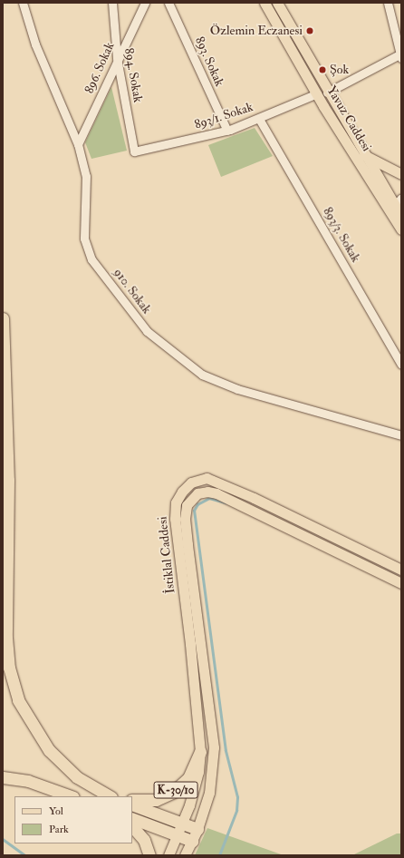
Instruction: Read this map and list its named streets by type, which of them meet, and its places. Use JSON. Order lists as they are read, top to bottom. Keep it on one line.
{"streets":{"highway":["K-30/10"],"main road":["Yavuz Caddesi","İstiklal Caddesi"],"street":["893. Sokak","896. Sokak","894. Sokak","893/1. Sokak","893/3. Sokak","910. Sokak"]},"crossings":[["893. Sokak","893/1. Sokak"],["896. Sokak","894. Sokak"],["896. Sokak","910. Sokak"],["894. Sokak","893/1. Sokak"],["893/1. Sokak","Yavuz Caddesi"],["893/1. Sokak","893/3. Sokak"],["İstiklal Caddesi","K-30/10"]],"places":["Özlemin Eczanesi","Şok"],"legend":["Yol","Park"]}
